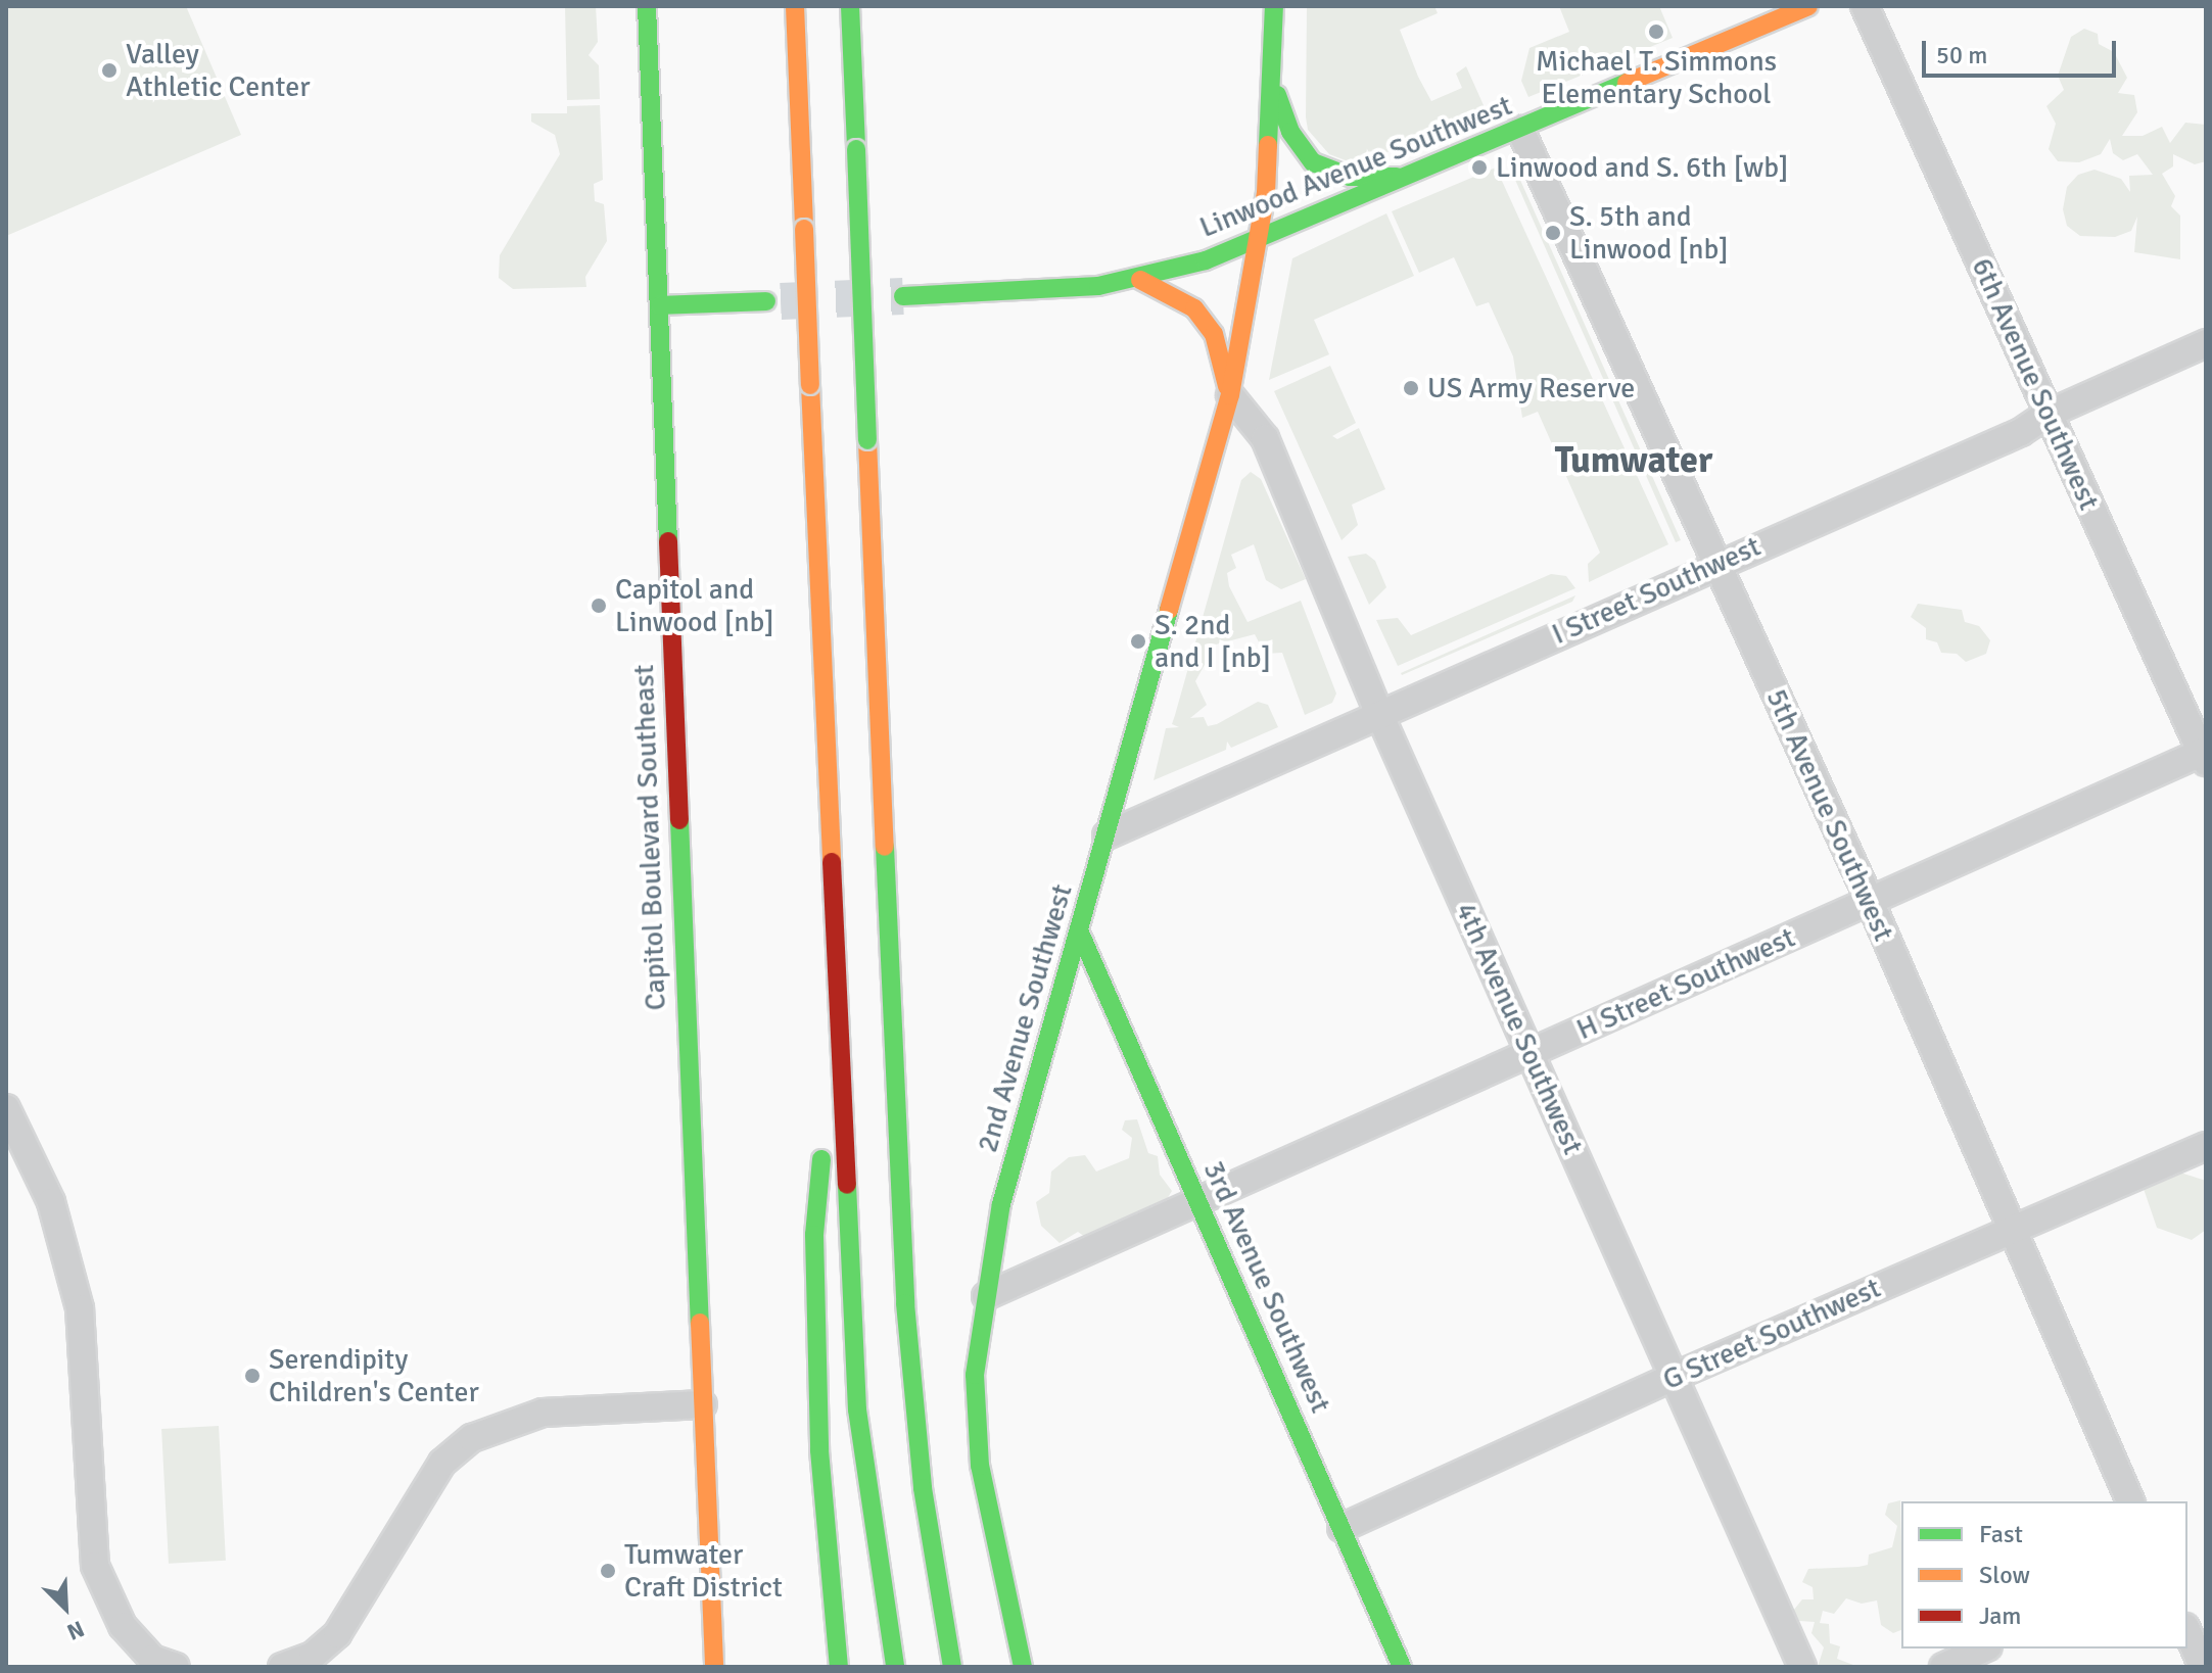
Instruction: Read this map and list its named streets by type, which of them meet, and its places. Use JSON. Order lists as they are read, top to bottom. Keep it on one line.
{"streets":{"main road":["Linwood Avenue Southwest","Capitol Boulevard Southeast","2nd Avenue Southwest","3rd Avenue Southwest"],"street":["6th Avenue Southwest","I Street Southwest","5th Avenue Southwest","H Street Southwest","4th Avenue Southwest","G Street Southwest"]},"crossings":[["Linwood Avenue Southwest","5th Avenue Southwest"],["Linwood Avenue Southwest","2nd Avenue Southwest"],["6th Avenue Southwest","I Street Southwest"],["6th Avenue Southwest","H Street Southwest"],["I Street Southwest","5th Avenue Southwest"],["I Street Southwest","2nd Avenue Southwest"],["I Street Southwest","4th Avenue Southwest"],["5th Avenue Southwest","H Street Southwest"],["5th Avenue Southwest","G Street Southwest"],["H Street Southwest","2nd Avenue Southwest"],["H Street Southwest","4th Avenue Southwest"],["H Street Southwest","3rd Avenue Southwest"],["2nd Avenue Southwest","4th Avenue Southwest"],["2nd Avenue Southwest","3rd Avenue Southwest"],["4th Avenue Southwest","G Street Southwest"],["3rd Avenue Southwest","G Street Southwest"]],"districts":["Tumwater"],"places":["Michael T. Simmons Elementary School","Valley Athletic Center","Linwood and S. 6th [wb]","S. 5th and Linwood [nb]","US Army Reserve","Capitol and Linwood [nb]","S. 2nd and I [nb]","Serendipity Children's Center","Tumwater Craft District"],"legend":["Fast","Slow","Jam"],"scale_bar":"50 m","north":"bottom right"}
